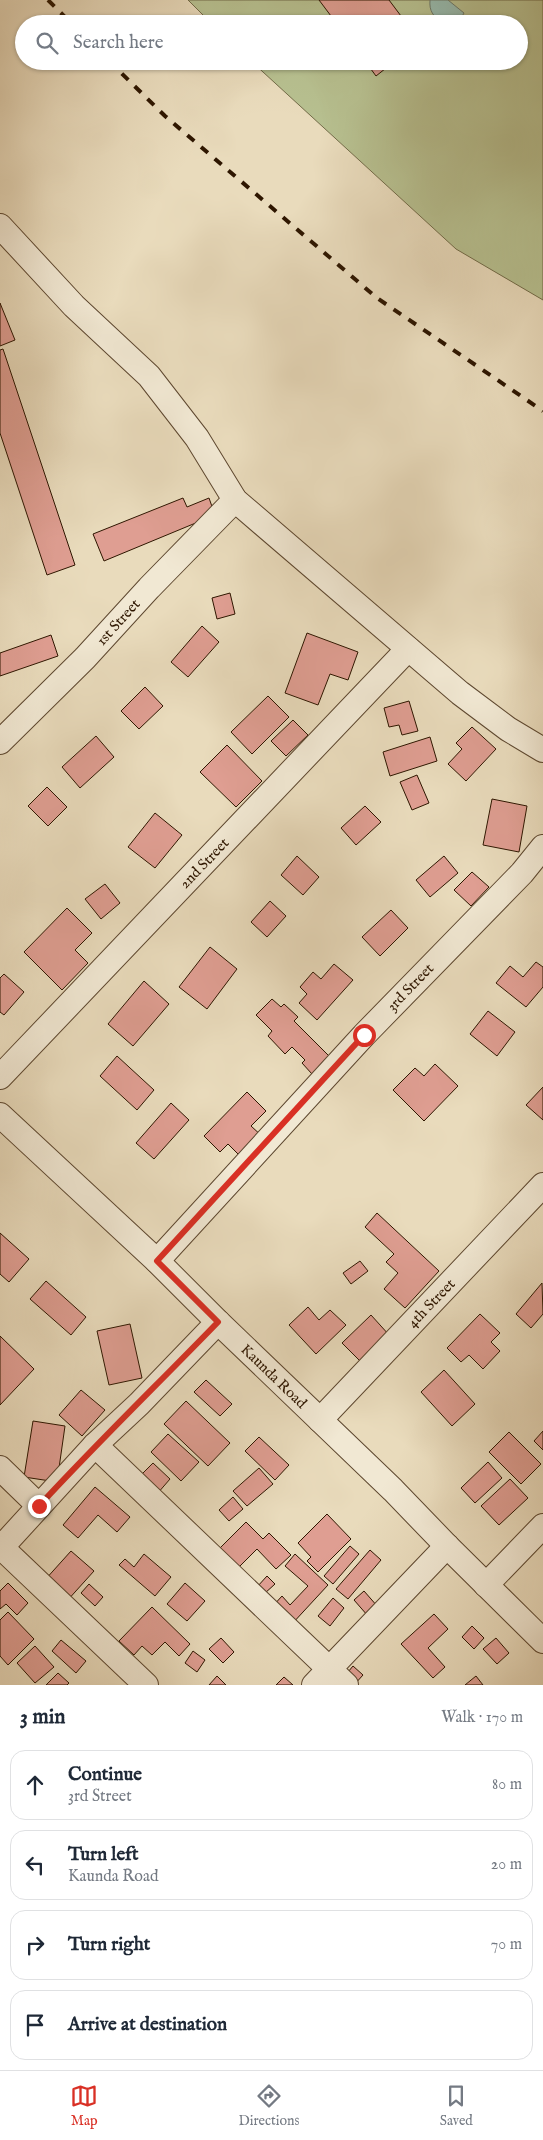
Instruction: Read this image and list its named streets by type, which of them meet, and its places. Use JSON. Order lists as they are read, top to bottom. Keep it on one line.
{"streets":{"street":["1st Street","2nd Street","3rd Street","4th Street","Kaunda Road"]},"crossings":[["3rd Street","Kaunda Road"],["4th Street","Kaunda Road"]],"page":{"search":"Search here","heading":["3 min","Walk · 170 m"],"list":[["Continue","3rd Street","80 m"],["Turn left","Kaunda Road","20 m"],["Turn right","70 m"],"Arrive at destination"],"nav":["Map","Directions","Saved"]}}
